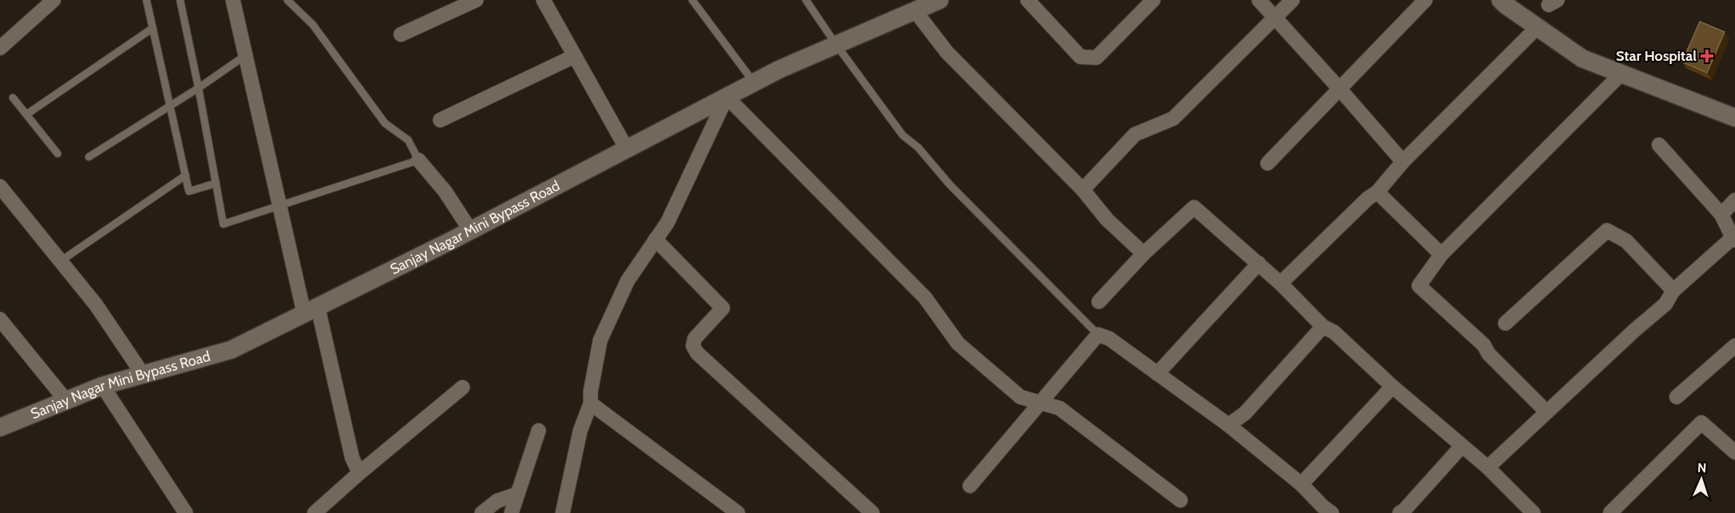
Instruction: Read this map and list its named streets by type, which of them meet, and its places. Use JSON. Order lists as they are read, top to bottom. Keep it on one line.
{"streets":{"street":["Sanjay Nagar Mini Bypass Road"]},"places":{"health":["Star Hospital"]},"north":"top"}
